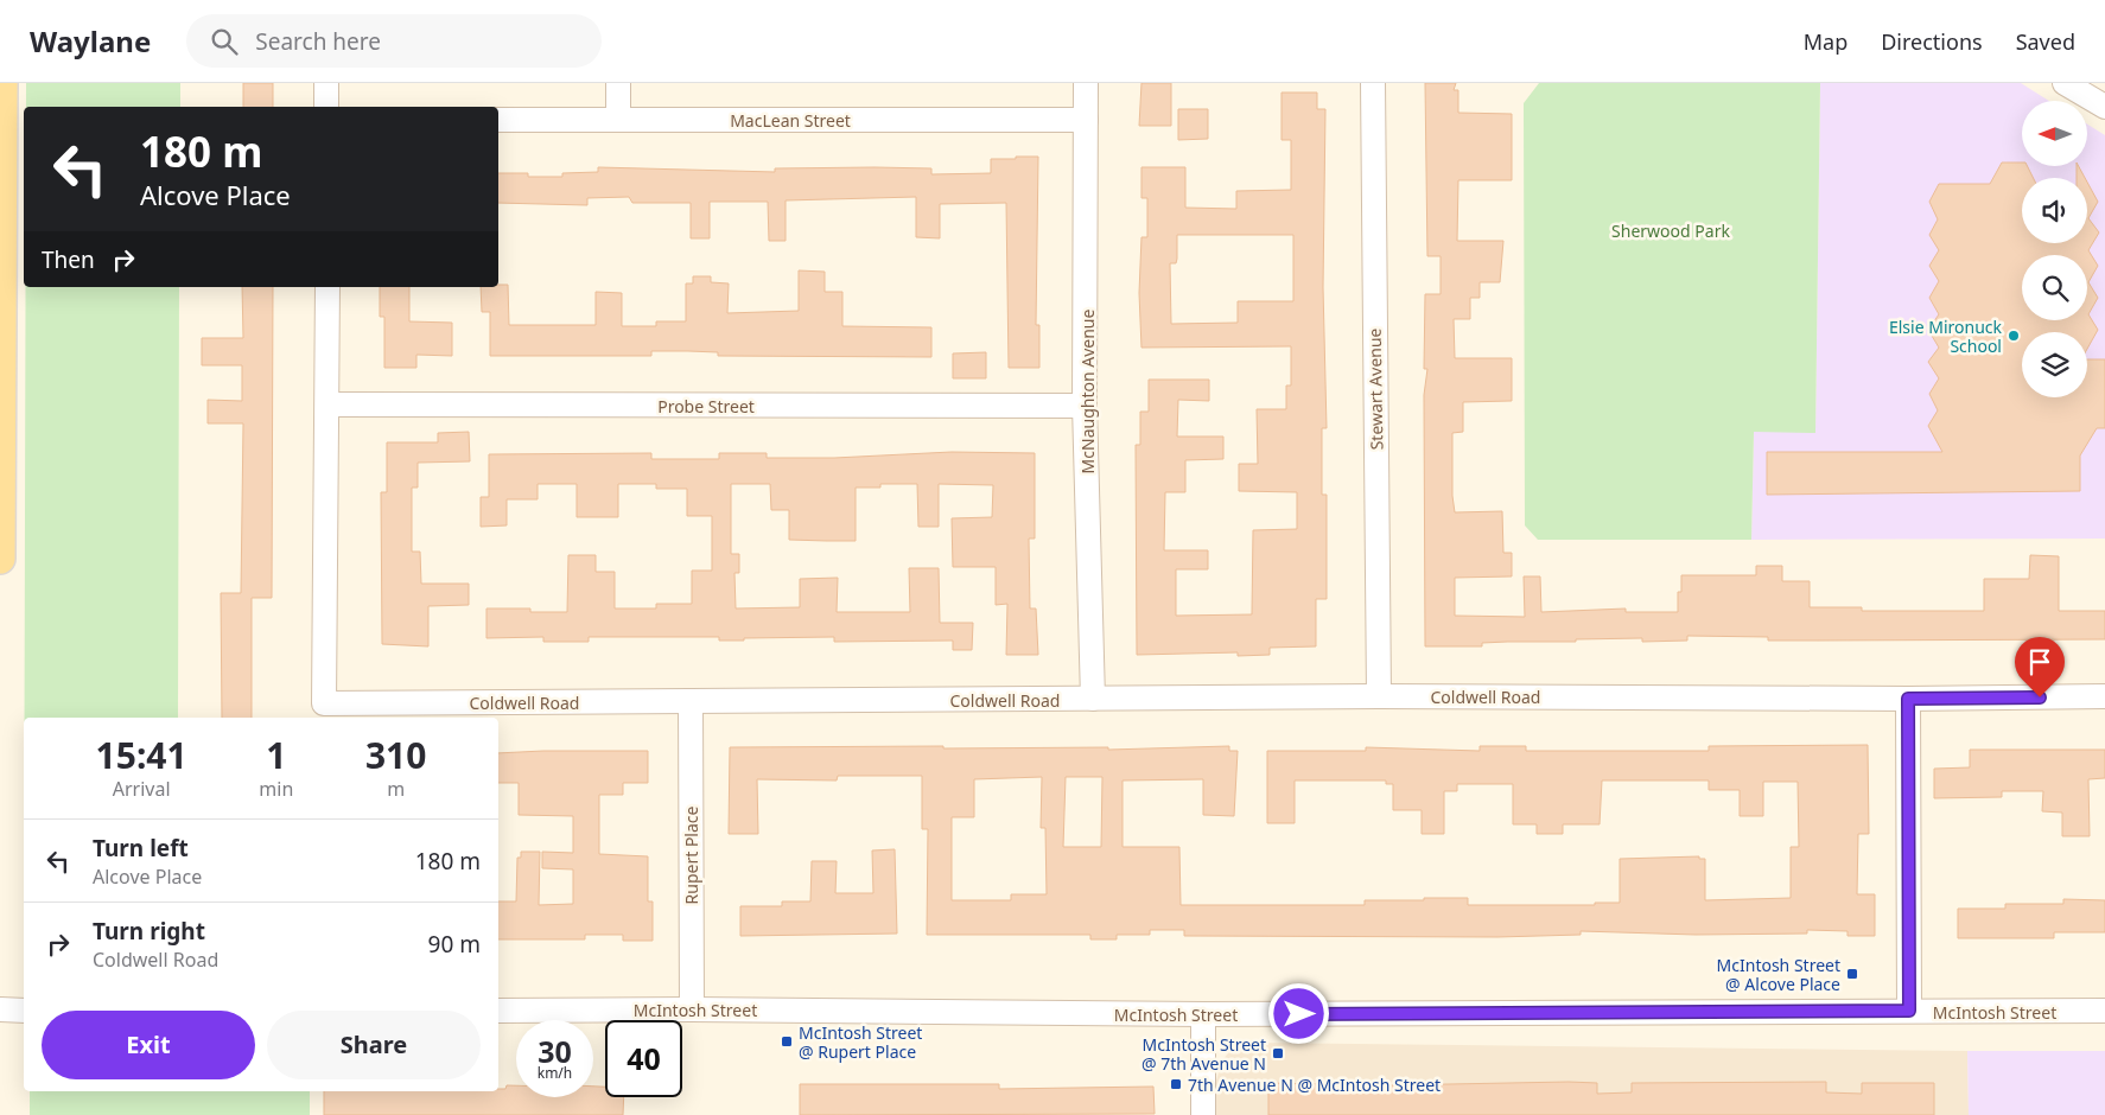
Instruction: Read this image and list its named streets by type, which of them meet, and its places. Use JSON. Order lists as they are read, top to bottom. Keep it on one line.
{"streets":{"street":["MacLean Street","Stewart Avenue","McNaughton Avenue","Probe Street","Coldwell Road","Rupert Place","McIntosh Street"]},"crossings":[["MacLean Street","McNaughton Avenue"],["Stewart Avenue","Coldwell Road"],["McNaughton Avenue","Probe Street"],["McNaughton Avenue","Coldwell Road"],["Probe Street","Coldwell Road"],["Coldwell Road","Rupert Place"],["Rupert Place","McIntosh Street"]],"parks":["Sherwood Park"],"places":{"other":["Elsie Mironuck School"],"transit":["McIntosh Street @ Alcove Place","McIntosh Street @ Rupert Place","McIntosh Street @ 7th Avenue N","7th Avenue N @ McIntosh Street"]},"north":"left","page":{"header":"Waylane","search":"Search here","nav":["Map","Directions","Saved"],"turn":["180 m","Alcove Place"],"then":"Then","eta":["15:41","Arrival","1","min","310","m"],"list":[{"name":"Turn left","note":"Alcove Place","value":"180 m"},{"name":"Turn right","note":"Coldwell Road","value":"90 m"}],"buttons":["Exit","Share"],"speed":"30 km/h","limit":"40"}}
